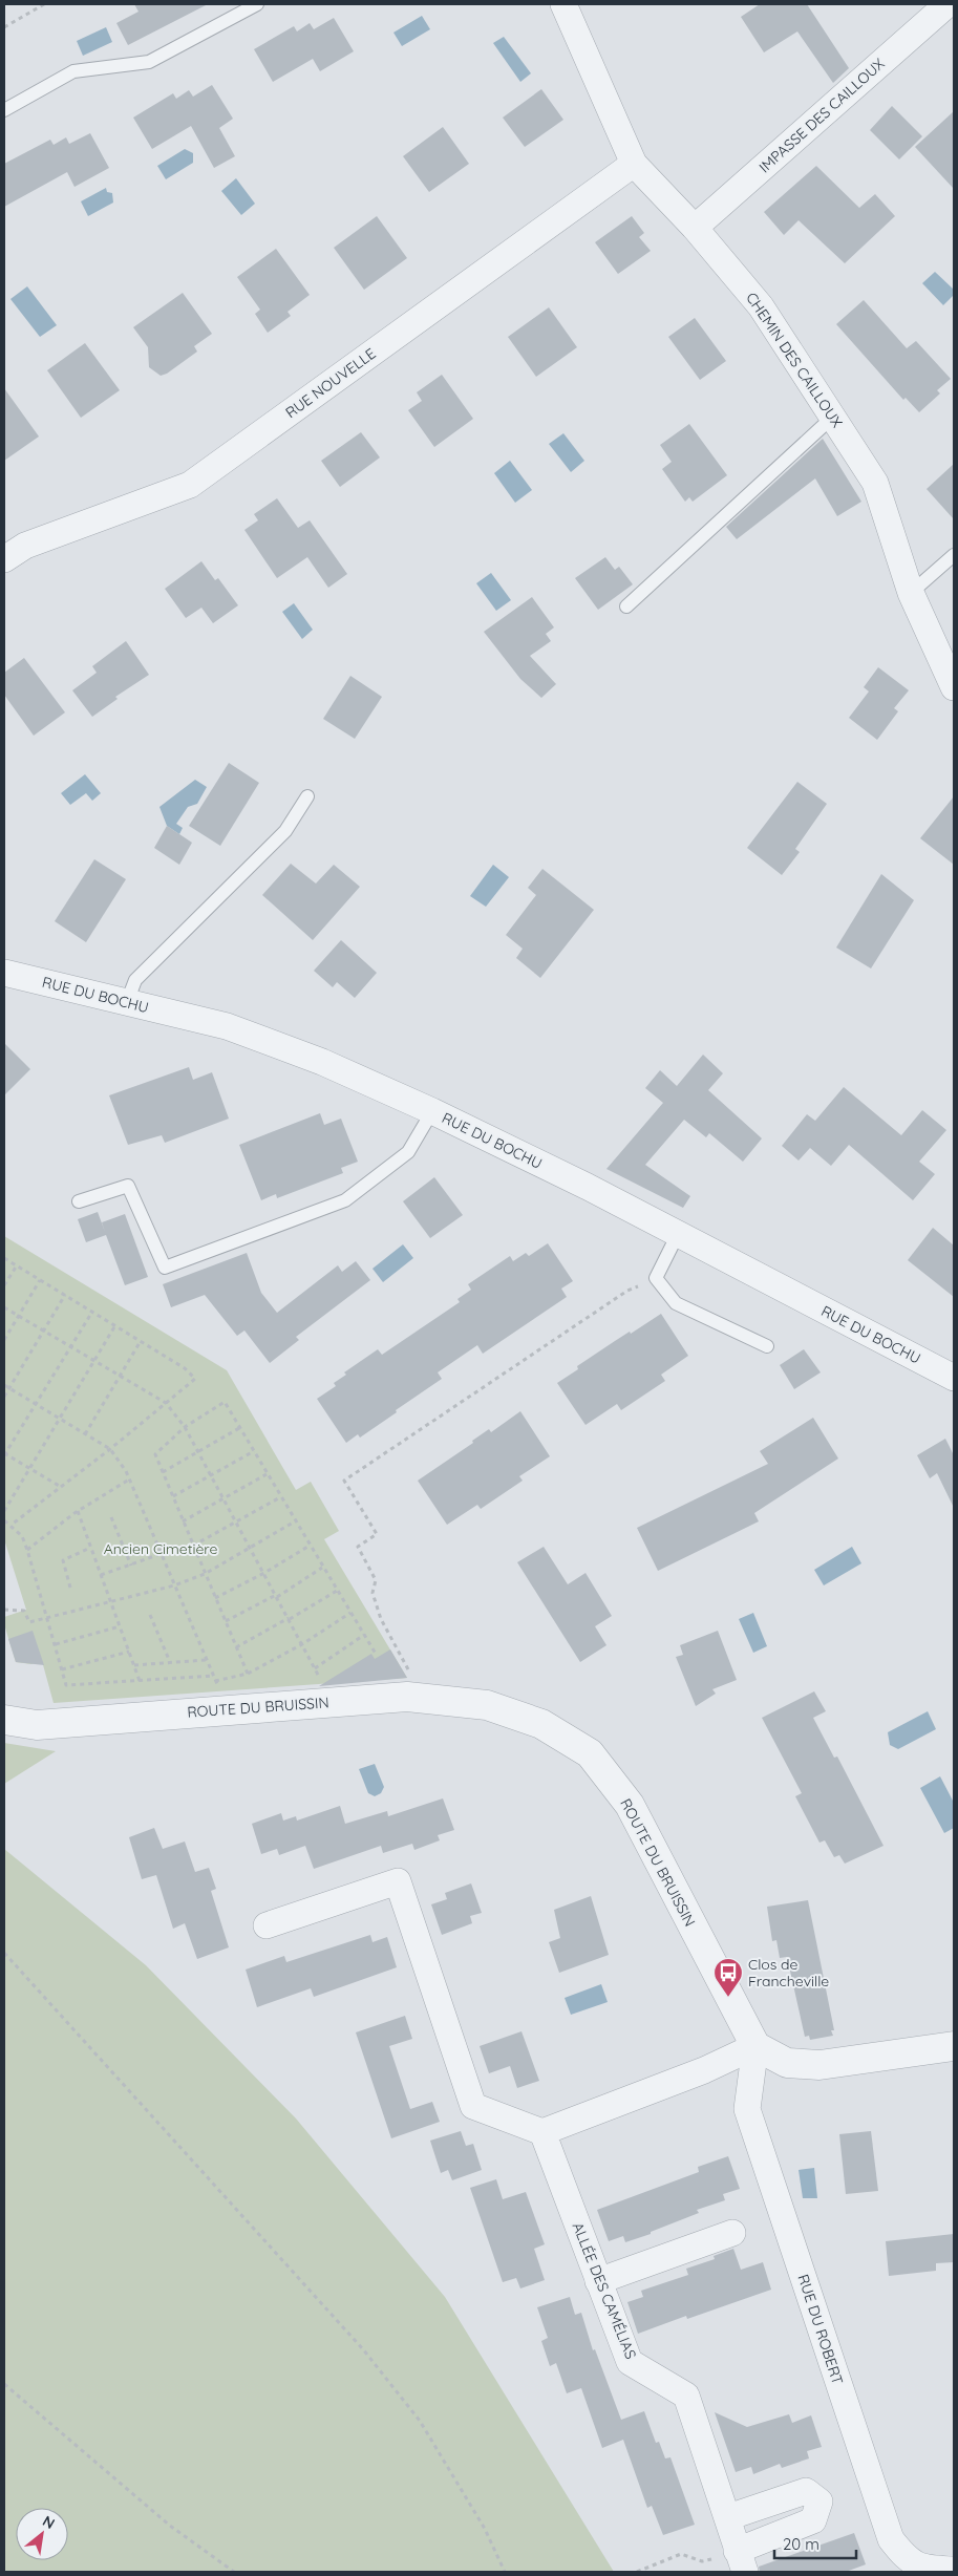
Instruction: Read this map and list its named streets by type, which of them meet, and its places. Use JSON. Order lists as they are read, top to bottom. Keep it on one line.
{"streets":{"street":["IMPASSE DES CAILLOUX","CHEMIN DES CAILLOUX","RUE NOUVELLE","RUE DU BOCHU","ROUTE DU BRUISSIN","ALLÉE DES CAMÉLIAS","RUE DU ROBERT"]},"crossings":[["IMPASSE DES CAILLOUX","CHEMIN DES CAILLOUX"],["CHEMIN DES CAILLOUX","RUE NOUVELLE"],["ROUTE DU BRUISSIN","RUE DU ROBERT"]],"parks":["Ancien Cimetière"],"places":{"bus stop":["Clos de Francheville"]},"scale_bar":"20 m","north":"top right"}
